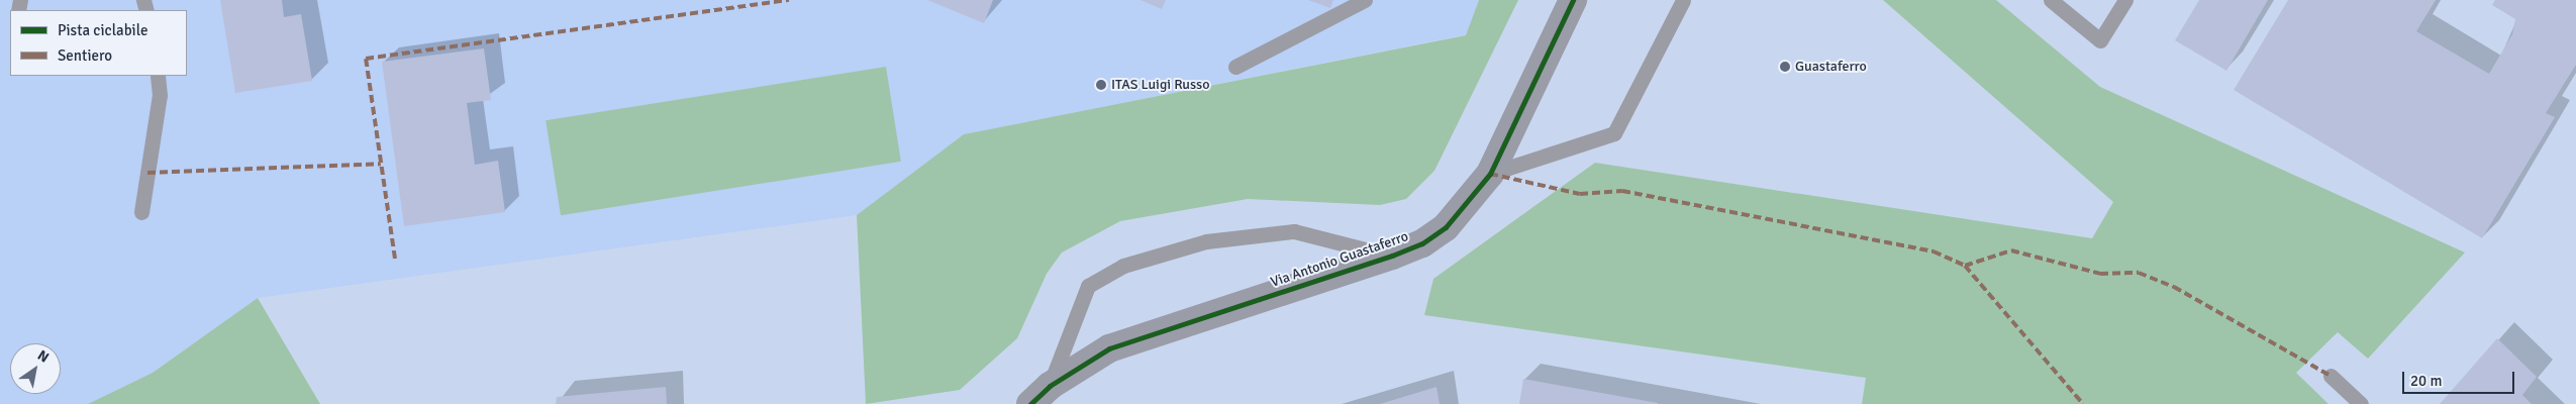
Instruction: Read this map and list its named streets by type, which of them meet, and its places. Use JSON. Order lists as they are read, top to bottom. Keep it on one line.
{"streets":{"street":["Via Antonio Guastaferro"]},"places":["Guastaferro","ITAS Luigi Russo"],"legend":["Pista ciclabile","Sentiero"],"scale_bar":"20 m","north":"top right"}
